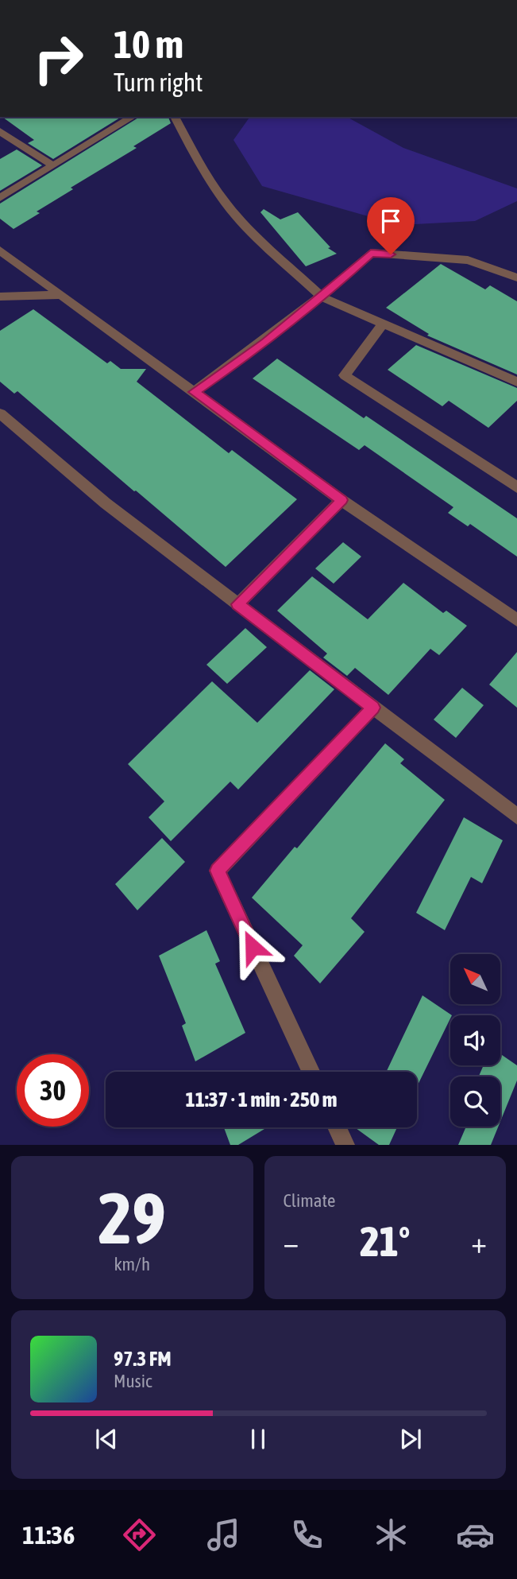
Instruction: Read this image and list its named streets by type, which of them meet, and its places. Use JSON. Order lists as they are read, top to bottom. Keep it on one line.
{"north":"top left","page":{"turn":["10 m","Turn right"],"limit":"30","trip":"11:37 · 1 min · 250 m","tile":[["29","km/h"],"Climate"],"heat":["−","21°","+"],"song":["97.3 FM","Music"],"tabs":"11:36"}}
